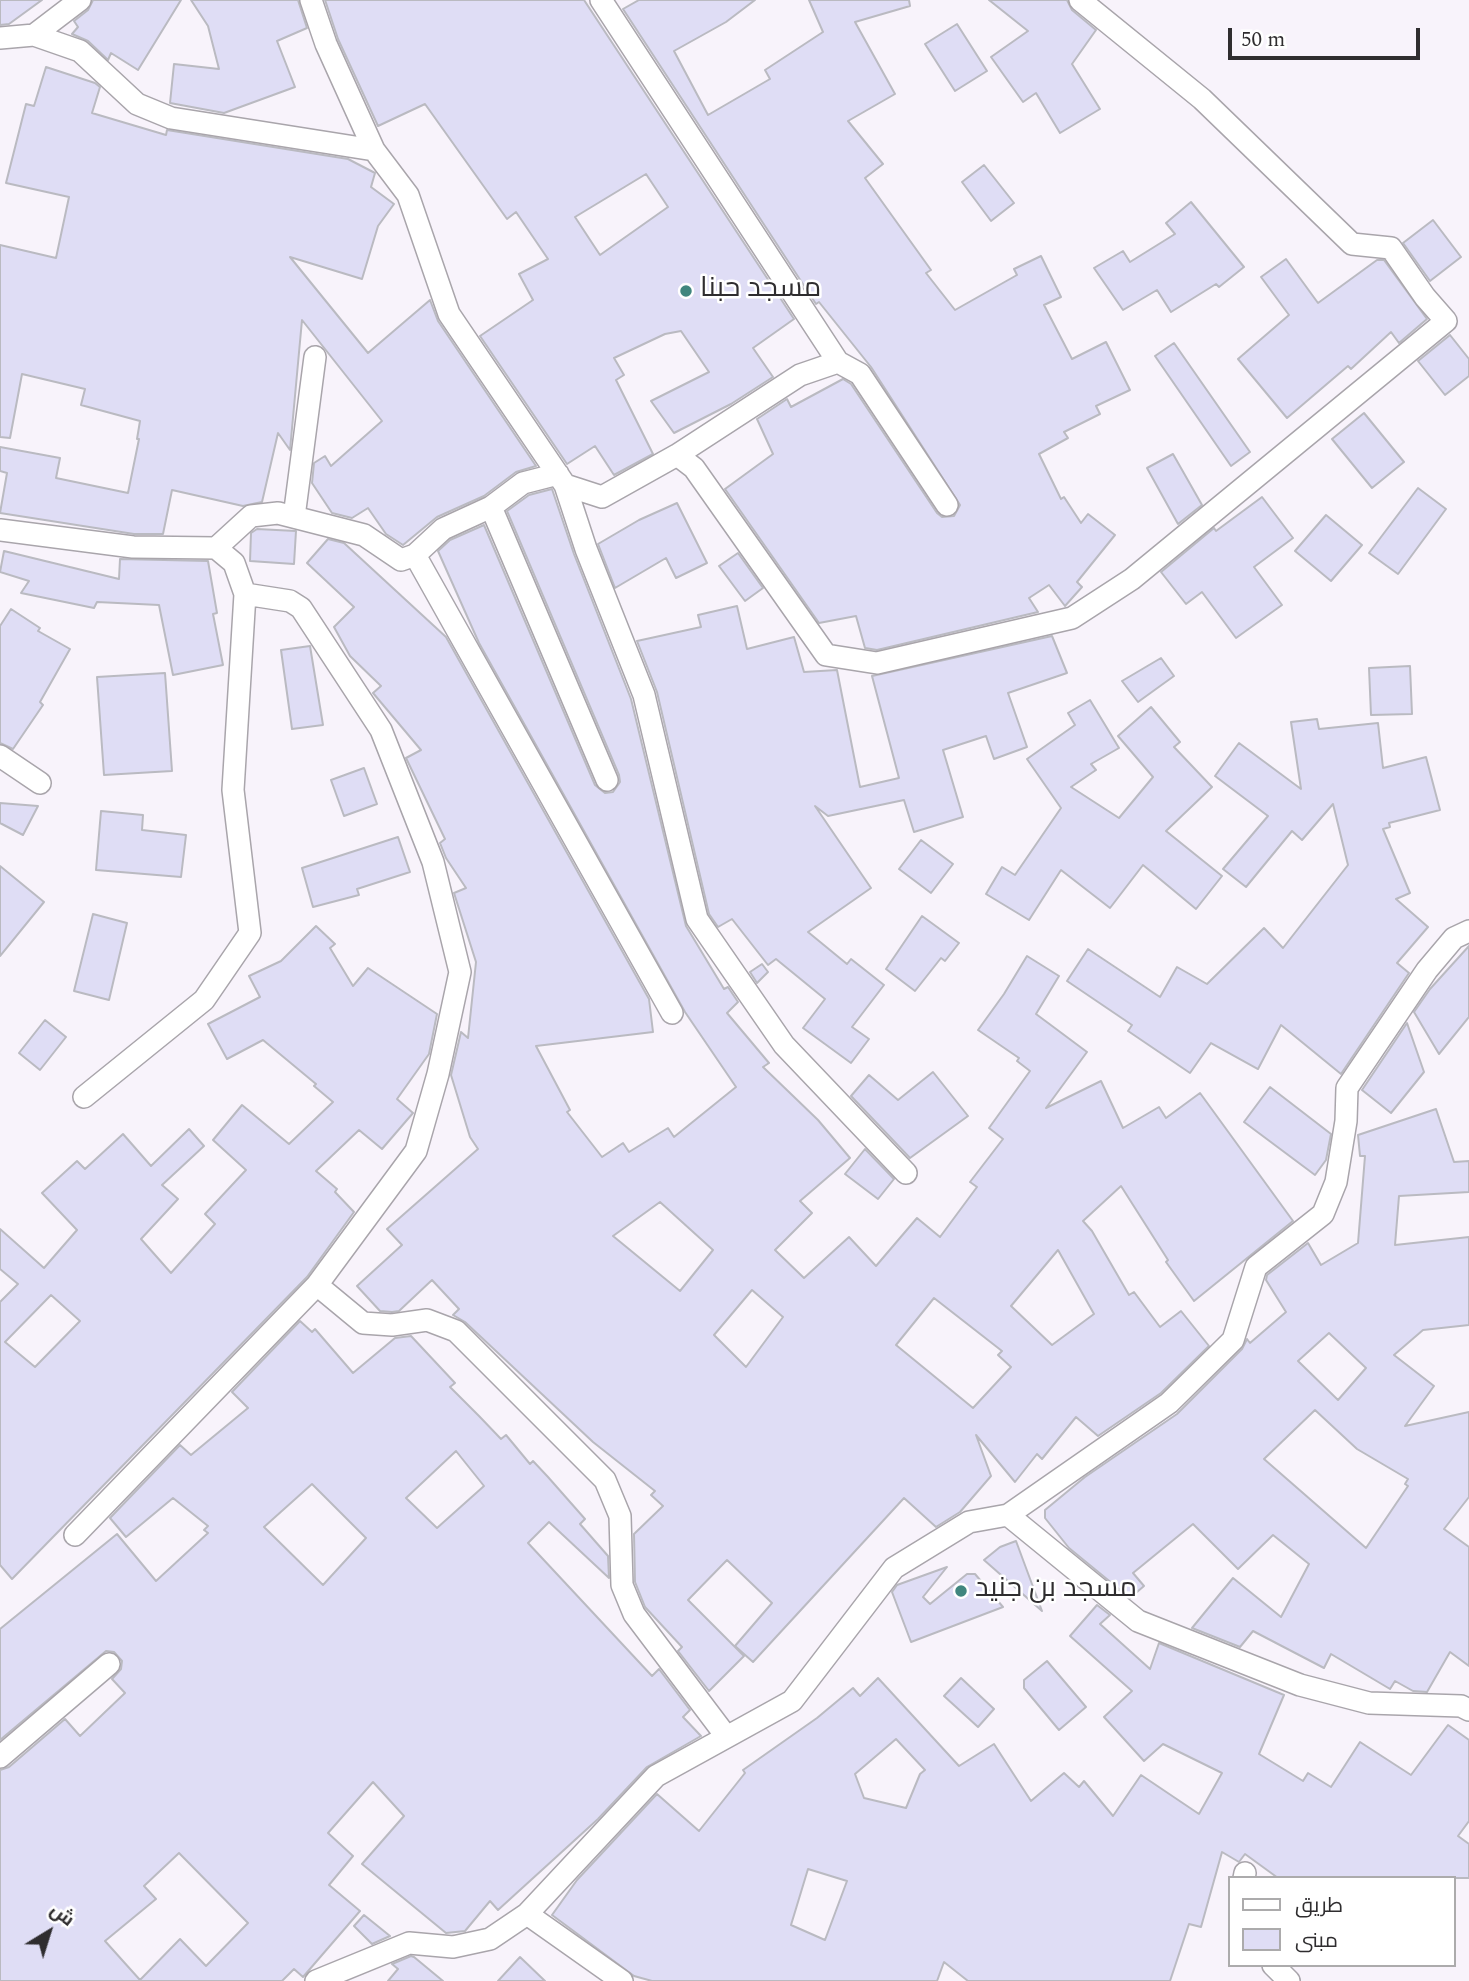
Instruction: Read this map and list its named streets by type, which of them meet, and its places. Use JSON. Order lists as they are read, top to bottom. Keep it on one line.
{"places":["مسجد حبنا","مسجد بن جنيد"],"legend":["طريق","مبنى"],"scale_bar":"50 m","north":"top right"}
